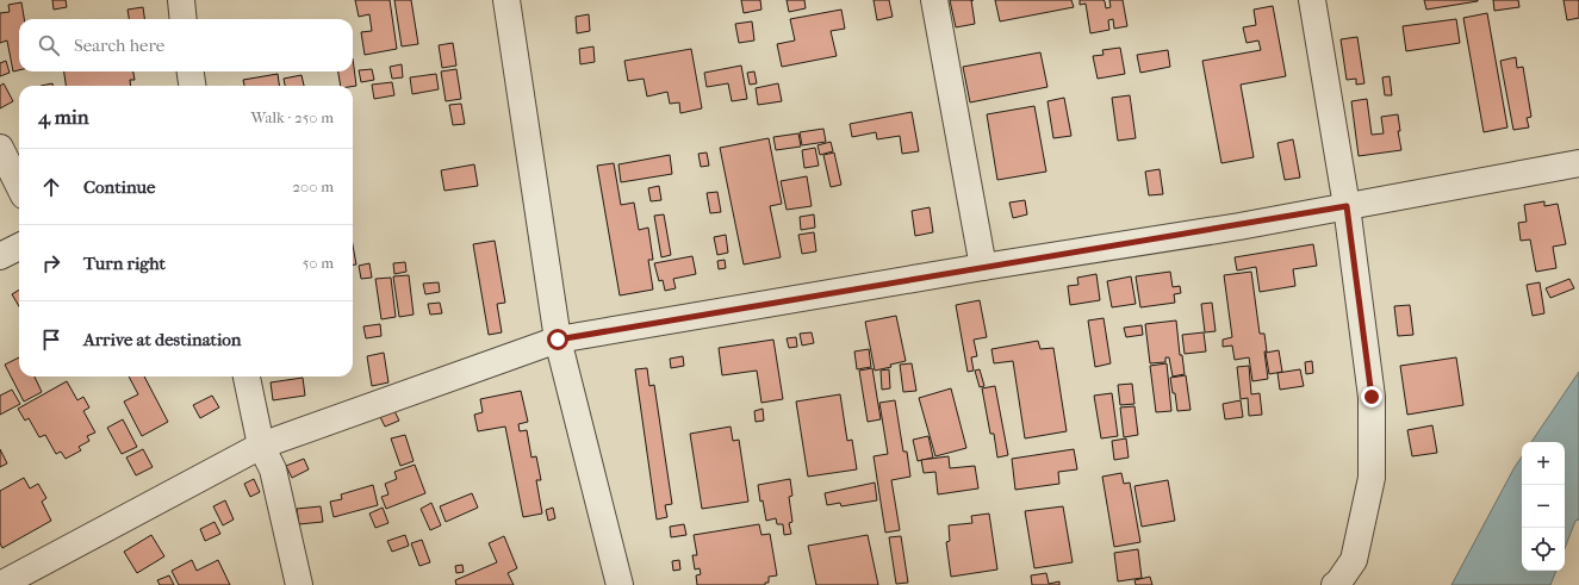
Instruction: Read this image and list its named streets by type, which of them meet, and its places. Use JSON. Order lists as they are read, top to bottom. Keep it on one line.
{"page":{"search":"Search here","heading":["4 min","Walk · 250 m"],"list":[["Continue","200 m"],["Turn right","50 m"],"Arrive at destination"],"map_buttons":["+","−"]}}
